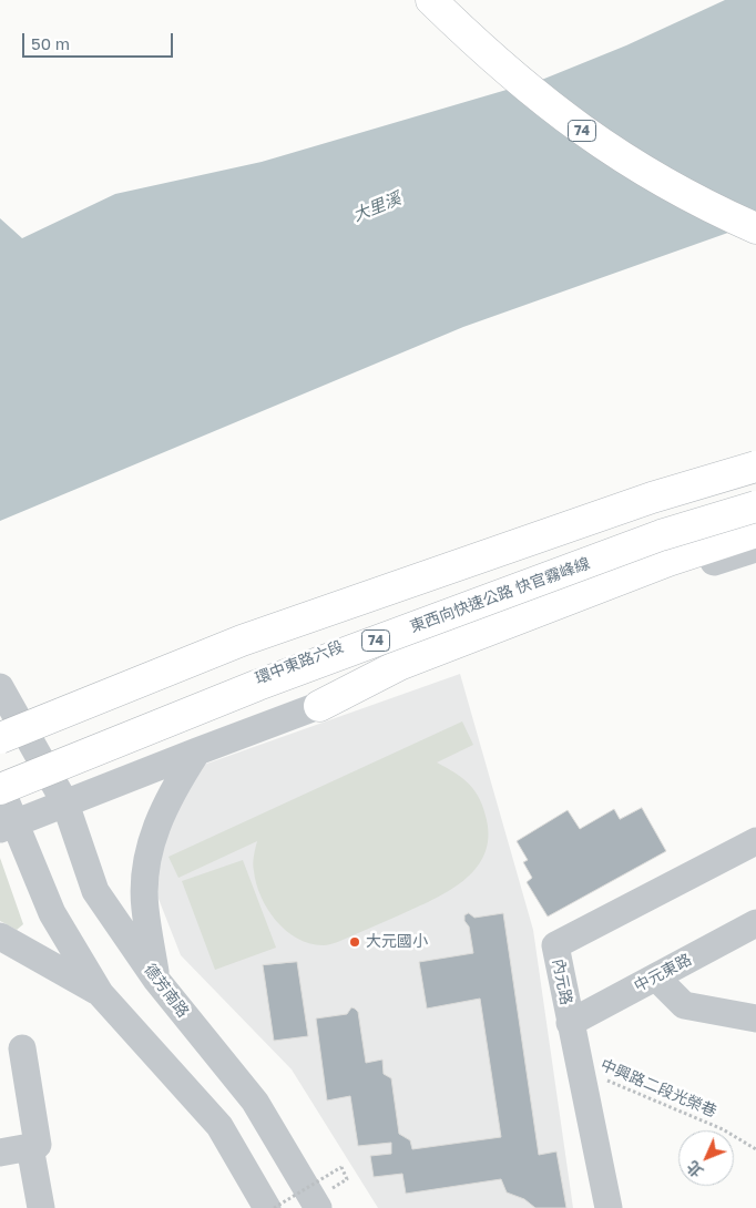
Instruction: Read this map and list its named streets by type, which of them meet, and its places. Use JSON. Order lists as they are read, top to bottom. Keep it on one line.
{"streets":{"highway":["74","東西向快速公路 快官霧峰線"],"street":["環中東路六段","中元東路","內元路","德芳南路"],"path":["中興路二段光榮巷"]},"crossings":[["環中東路六段","德芳南路"],["中元東路","內元路"],["內元路","中興路二段光榮巷"]],"water":["大里溪"],"places":["大元國小"],"scale_bar":"50 m","north":"bottom left"}
